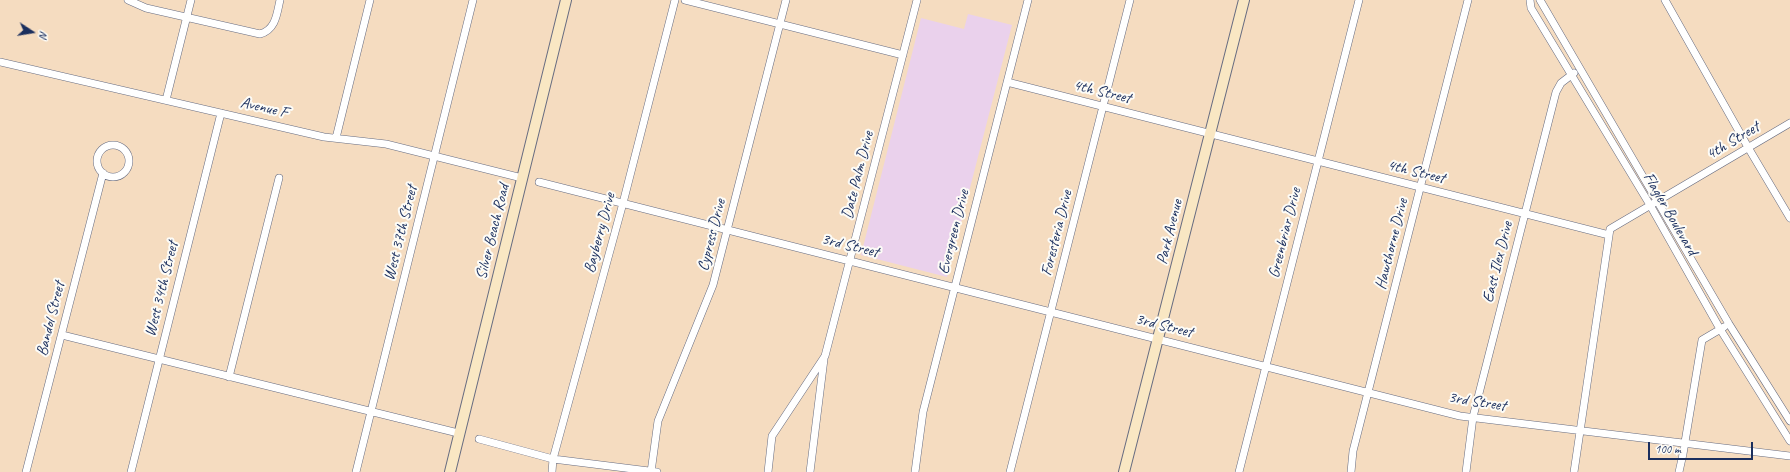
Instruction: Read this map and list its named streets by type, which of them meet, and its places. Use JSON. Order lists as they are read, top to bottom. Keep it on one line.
{"streets":{"street":["4th Street","Avenue F","Date Palm Drive","Flagler Boulevard","Silver Beach Road","Evergreen Drive","Park Avenue","West 37th Street","Bayberry Drive","Foresteria Drive","Greenbriar Drive","Cypress Drive","Hawthorne Drive","3rd Street","East Ilex Drive","West 34th Street","Bandol Street"]},"crossings":[["4th Street","Flagler Boulevard"],["4th Street","Evergreen Drive"],["4th Street","Park Avenue"],["4th Street","Foresteria Drive"],["4th Street","Greenbriar Drive"],["4th Street","Hawthorne Drive"],["4th Street","East Ilex Drive"],["Avenue F","Silver Beach Road"],["Avenue F","West 37th Street"],["Avenue F","West 34th Street"],["Date Palm Drive","3rd Street"],["Flagler Boulevard","East Ilex Drive"],["Evergreen Drive","3rd Street"],["Park Avenue","3rd Street"],["Bayberry Drive","3rd Street"],["Foresteria Drive","3rd Street"],["Greenbriar Drive","3rd Street"],["Cypress Drive","3rd Street"],["Hawthorne Drive","3rd Street"],["3rd Street","East Ilex Drive"]],"scale_bar":"100 m","north":"right"}
